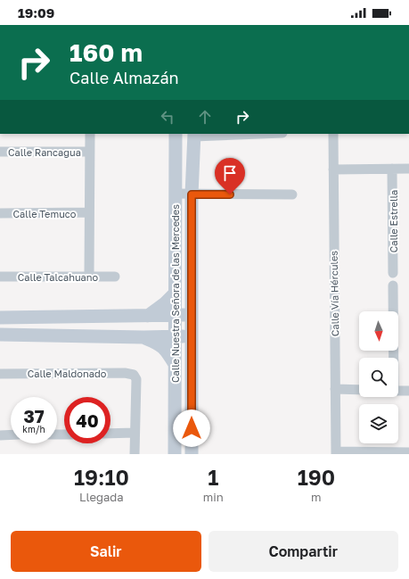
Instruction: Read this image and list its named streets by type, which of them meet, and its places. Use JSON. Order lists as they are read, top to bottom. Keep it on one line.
{"streets":{"street":["Calle Rancagua","Calle Temuco","Calle Estrella","Calle Talcahuano","Calle Nuestra Señora de las Mercedes","Calle Vía Hércules","Calle Maldonado"]},"north":"bottom","page":{"status":"19:09","turn":["160 m","Calle Almazán"],"speed":"37 km/h","limit":"40","eta":["19:10","Llegada","1","min","190","m"],"buttons":["Salir","Compartir"]}}
